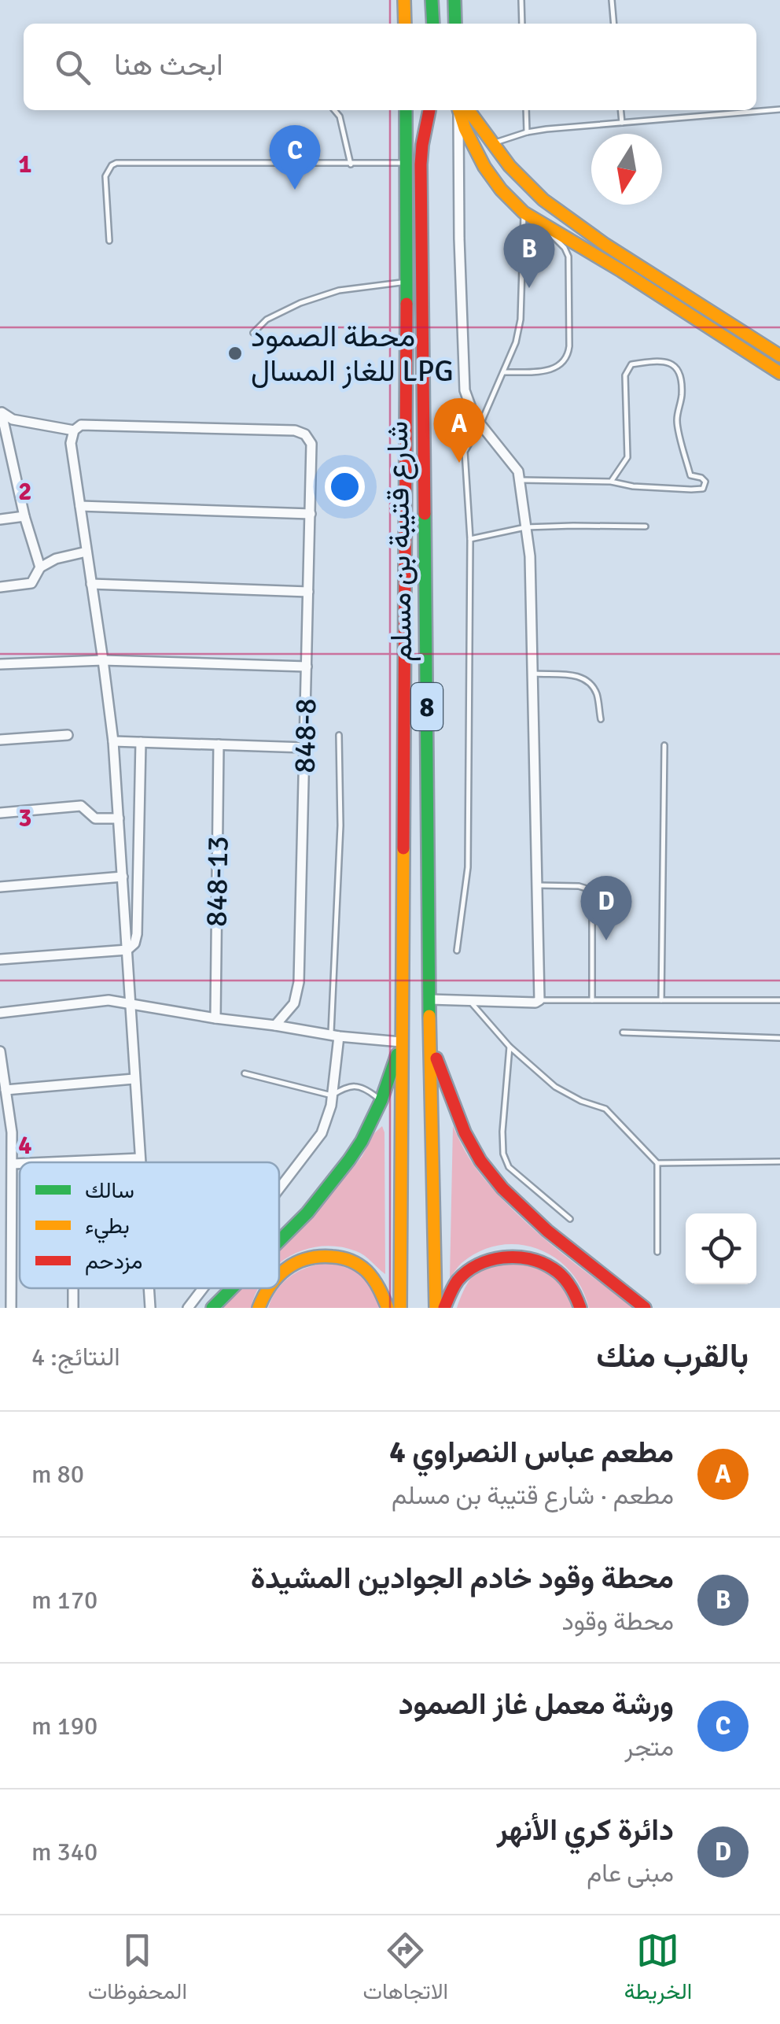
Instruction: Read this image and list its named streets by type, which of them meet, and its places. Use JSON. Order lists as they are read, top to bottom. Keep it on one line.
{"streets":{"main road":["شارع قتيبة بن مسلم","8"],"street":["848-8","848-13"]},"places":["محطة الصمود للغاز المسال LPG"],"legend":["سالك","بطيء","مزدحم"],"north":"bottom","page":{"search":"ابحث هنا","pins":["C","B","A","D"],"heading":["بالقرب منك","النتائج: 4"],"list":[{"mark":"A","name":"مطعم عباس النصراوي 4","note":"مطعم · شارع قتيبة بن مسلم","value":"80 m"},{"mark":"B","name":"محطة وقود خادم الجوادين المشيدة","note":"محطة وقود","value":"170 m"},{"mark":"C","name":"ورشة معمل غاز الصمود","note":"متجر","value":"190 m"},{"mark":"D","name":"دائرة كري الأنهر","note":"مبنى عام","value":"340 m"}],"nav":["الخريطة","الاتجاهات","المحفوظات"]},"grid":{"rows":["1","2","3","4"]}}
